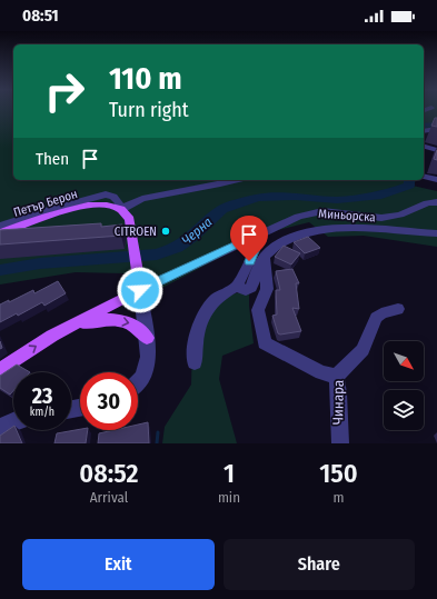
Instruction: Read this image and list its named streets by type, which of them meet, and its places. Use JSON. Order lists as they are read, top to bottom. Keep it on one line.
{"streets":{"main road":["Петър Берон"],"street":["Миньорска","Чинара"]},"water":["Черна"],"places":["CITROEN"],"north":"bottom right","page":{"status":"08:51","turn":["110 m","Turn right"],"then":"Then","speed":"23 km/h","limit":"30","eta":["08:52","Arrival","1","min","150","m"],"buttons":["Exit","Share"]}}
